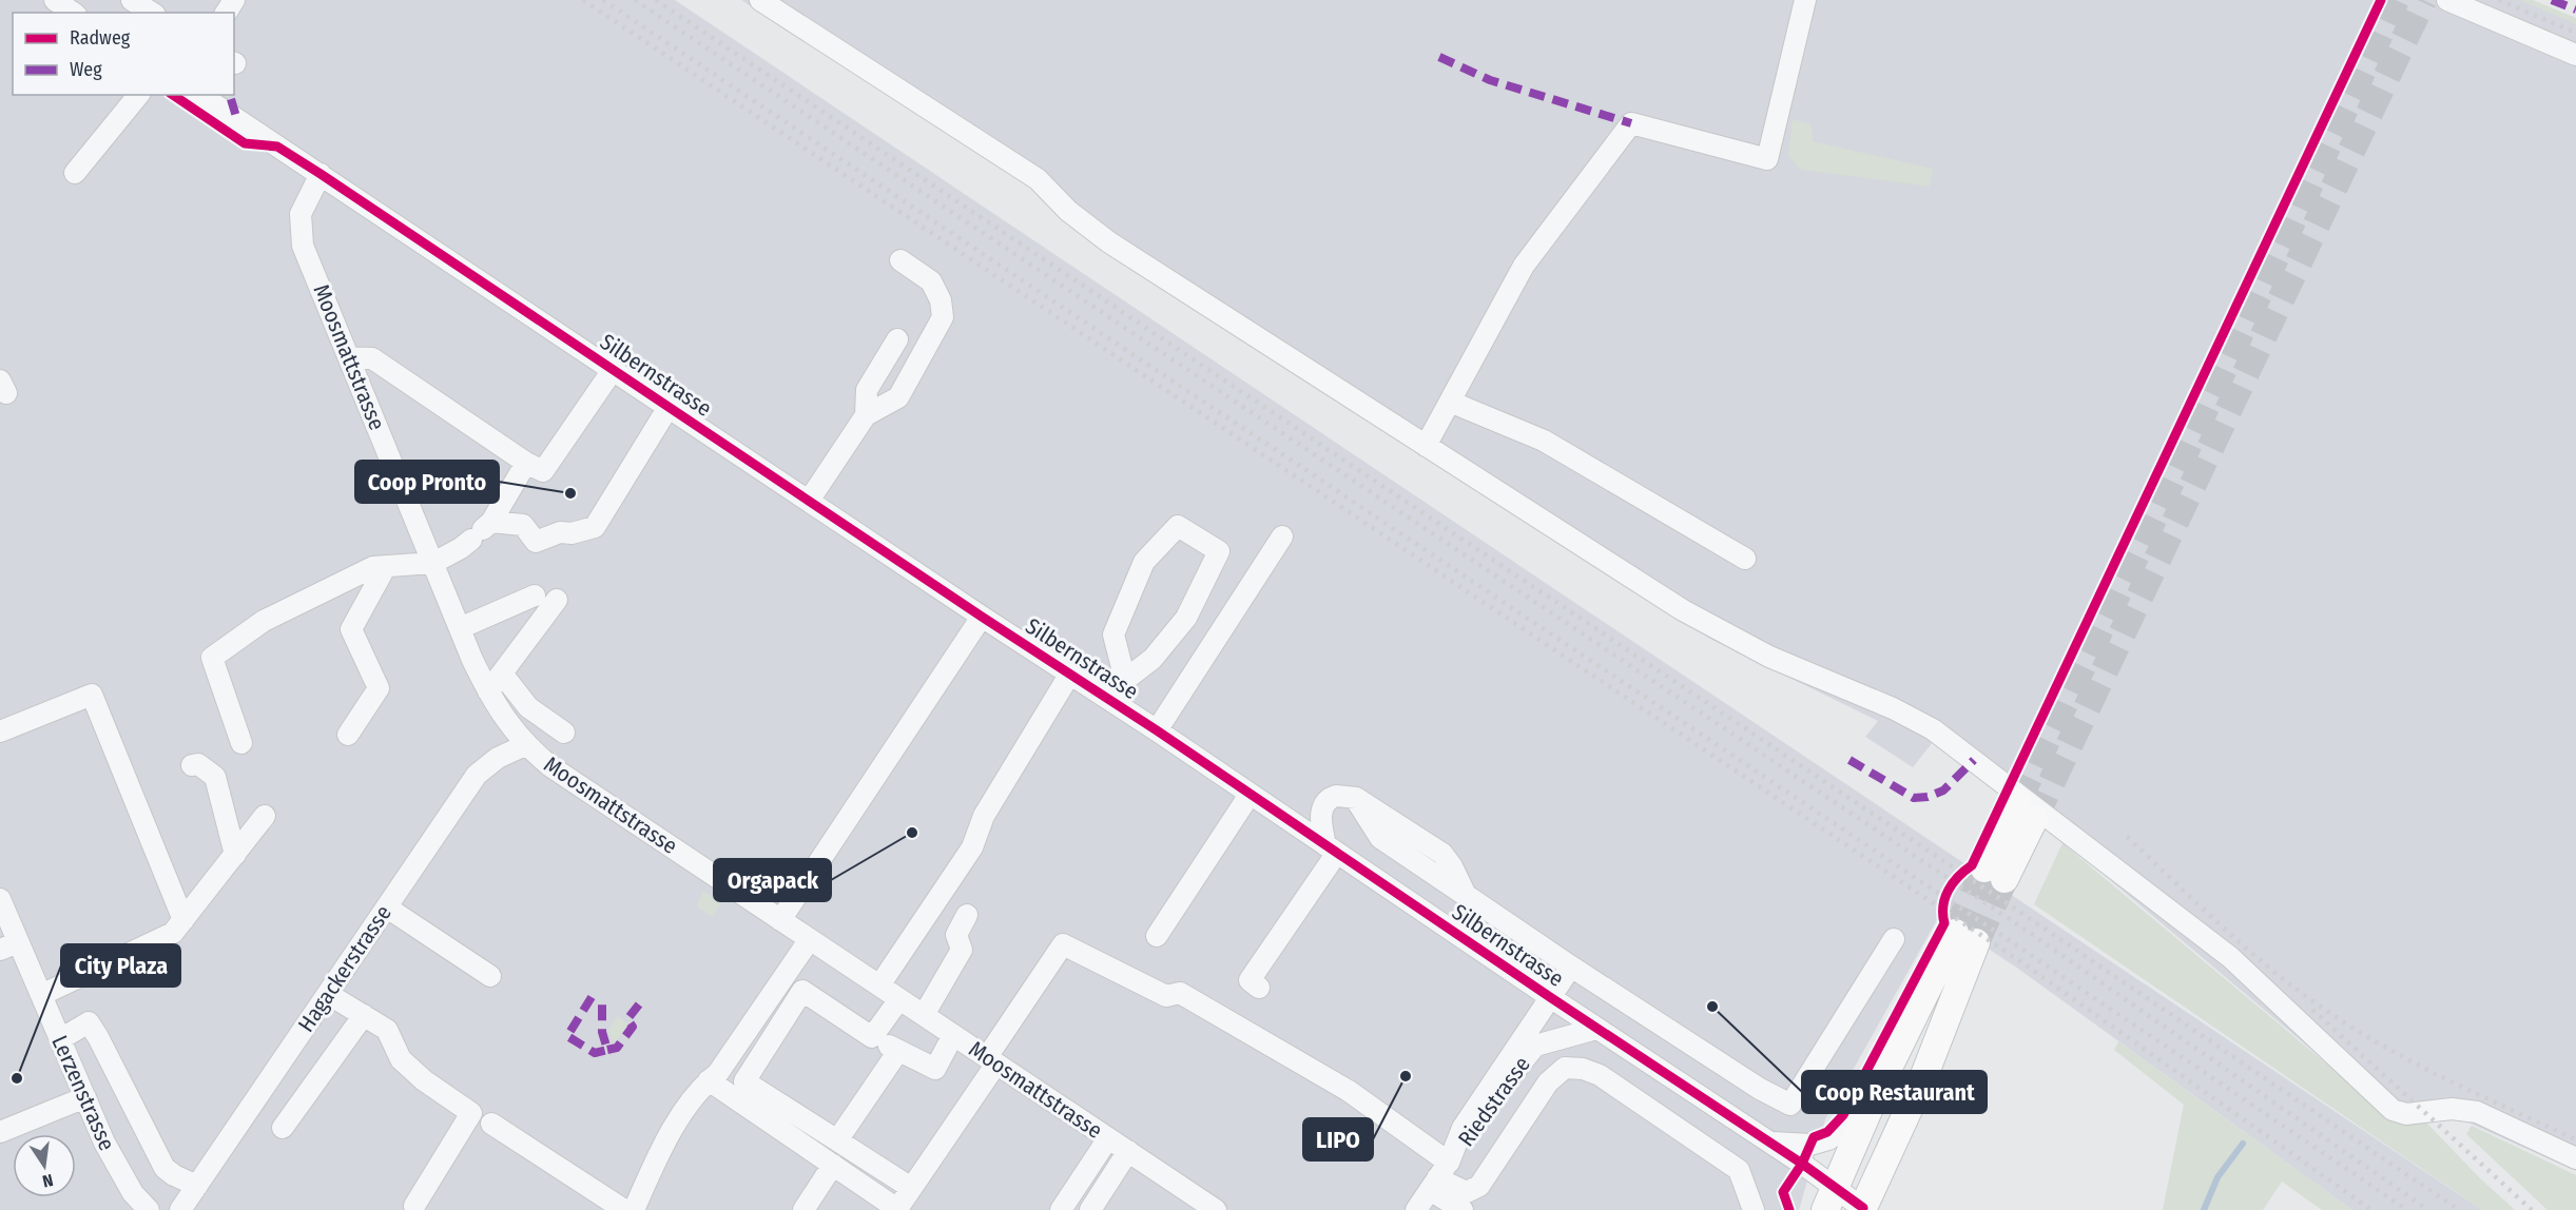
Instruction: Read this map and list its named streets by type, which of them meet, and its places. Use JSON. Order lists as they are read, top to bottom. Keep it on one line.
{"streets":{"street":["Moosmattstrasse","Silbernstrasse","Hagackerstrasse","Lerzenstrasse","Riedstrasse"]},"crossings":[["Moosmattstrasse","Silbernstrasse"],["Moosmattstrasse","Hagackerstrasse"],["Silbernstrasse","Riedstrasse"]],"places":["Coop Pronto","Orgapack","Coop Restaurant","LIPO","City Plaza"],"legend":["Radweg","Weg"],"north":"bottom"}
